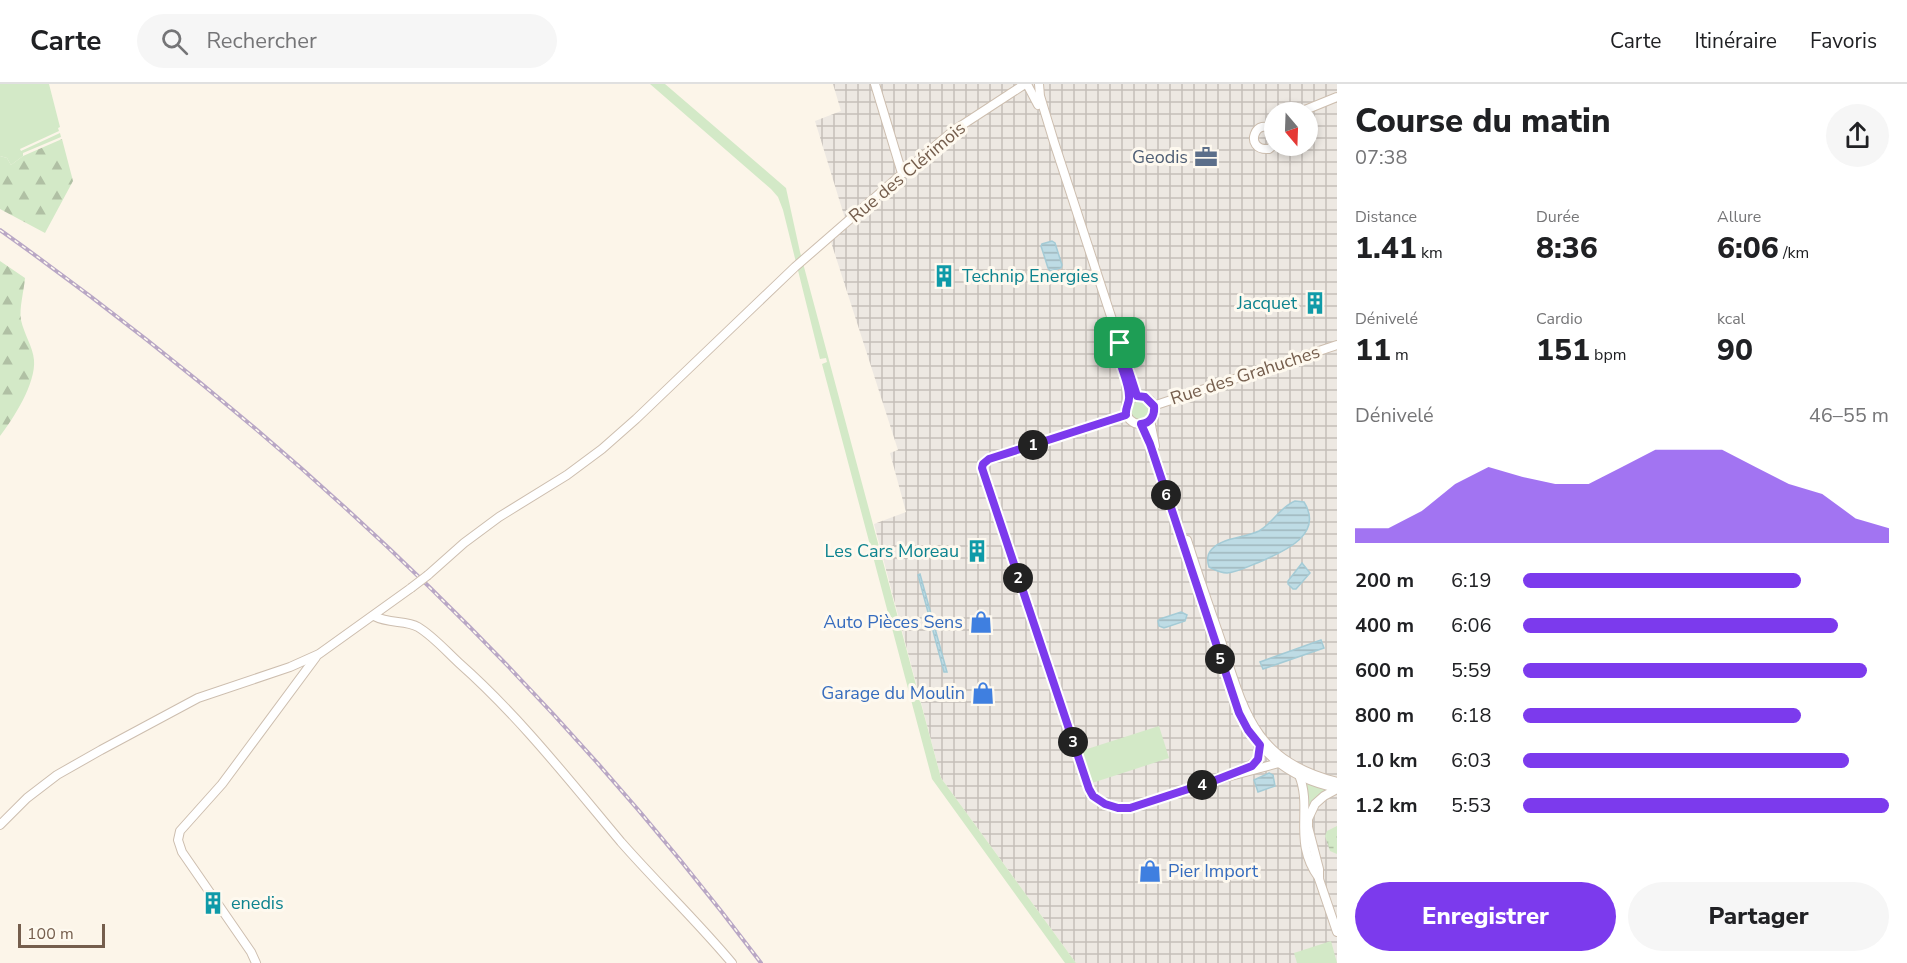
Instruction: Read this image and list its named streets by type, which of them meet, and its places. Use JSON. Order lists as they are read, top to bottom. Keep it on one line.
{"streets":{"street":["Rue des Clérimois","Rue des Grahuches"]},"places":{"office":["Geodis"],"building":["Technip Energies","Jacquet","Les Cars Moreau","enedis"],"shop":["Auto Pièces Sens","Garage du Moulin","Pier Import"]},"scale_bar":"100 m","north":"bottom","page":{"header":"Carte","search":"Rechercher","nav":["Carte","Itinéraire","Favoris"],"heading":["Course du matin","07:38"],"stats":[["Distance","1.41 km"],["Durée","8:36"],["Allure","6:06 /km"],["Dénivelé","11 m"],["Cardio","151 bpm"],["kcal","90"]],"chart":["Dénivelé","46–55 m"],"pins":["1","6","2","5","3","4"],"list":[{"name":"200 m","note":"6:19"},{"name":"400 m","note":"6:06"},{"name":"600 m","note":"5:59"},{"name":"800 m","note":"6:18"},{"name":"1.0 km","note":"6:03"},{"name":"1.2 km","note":"5:53"}],"buttons":["Enregistrer","Partager"],"scale":"100 m"}}
